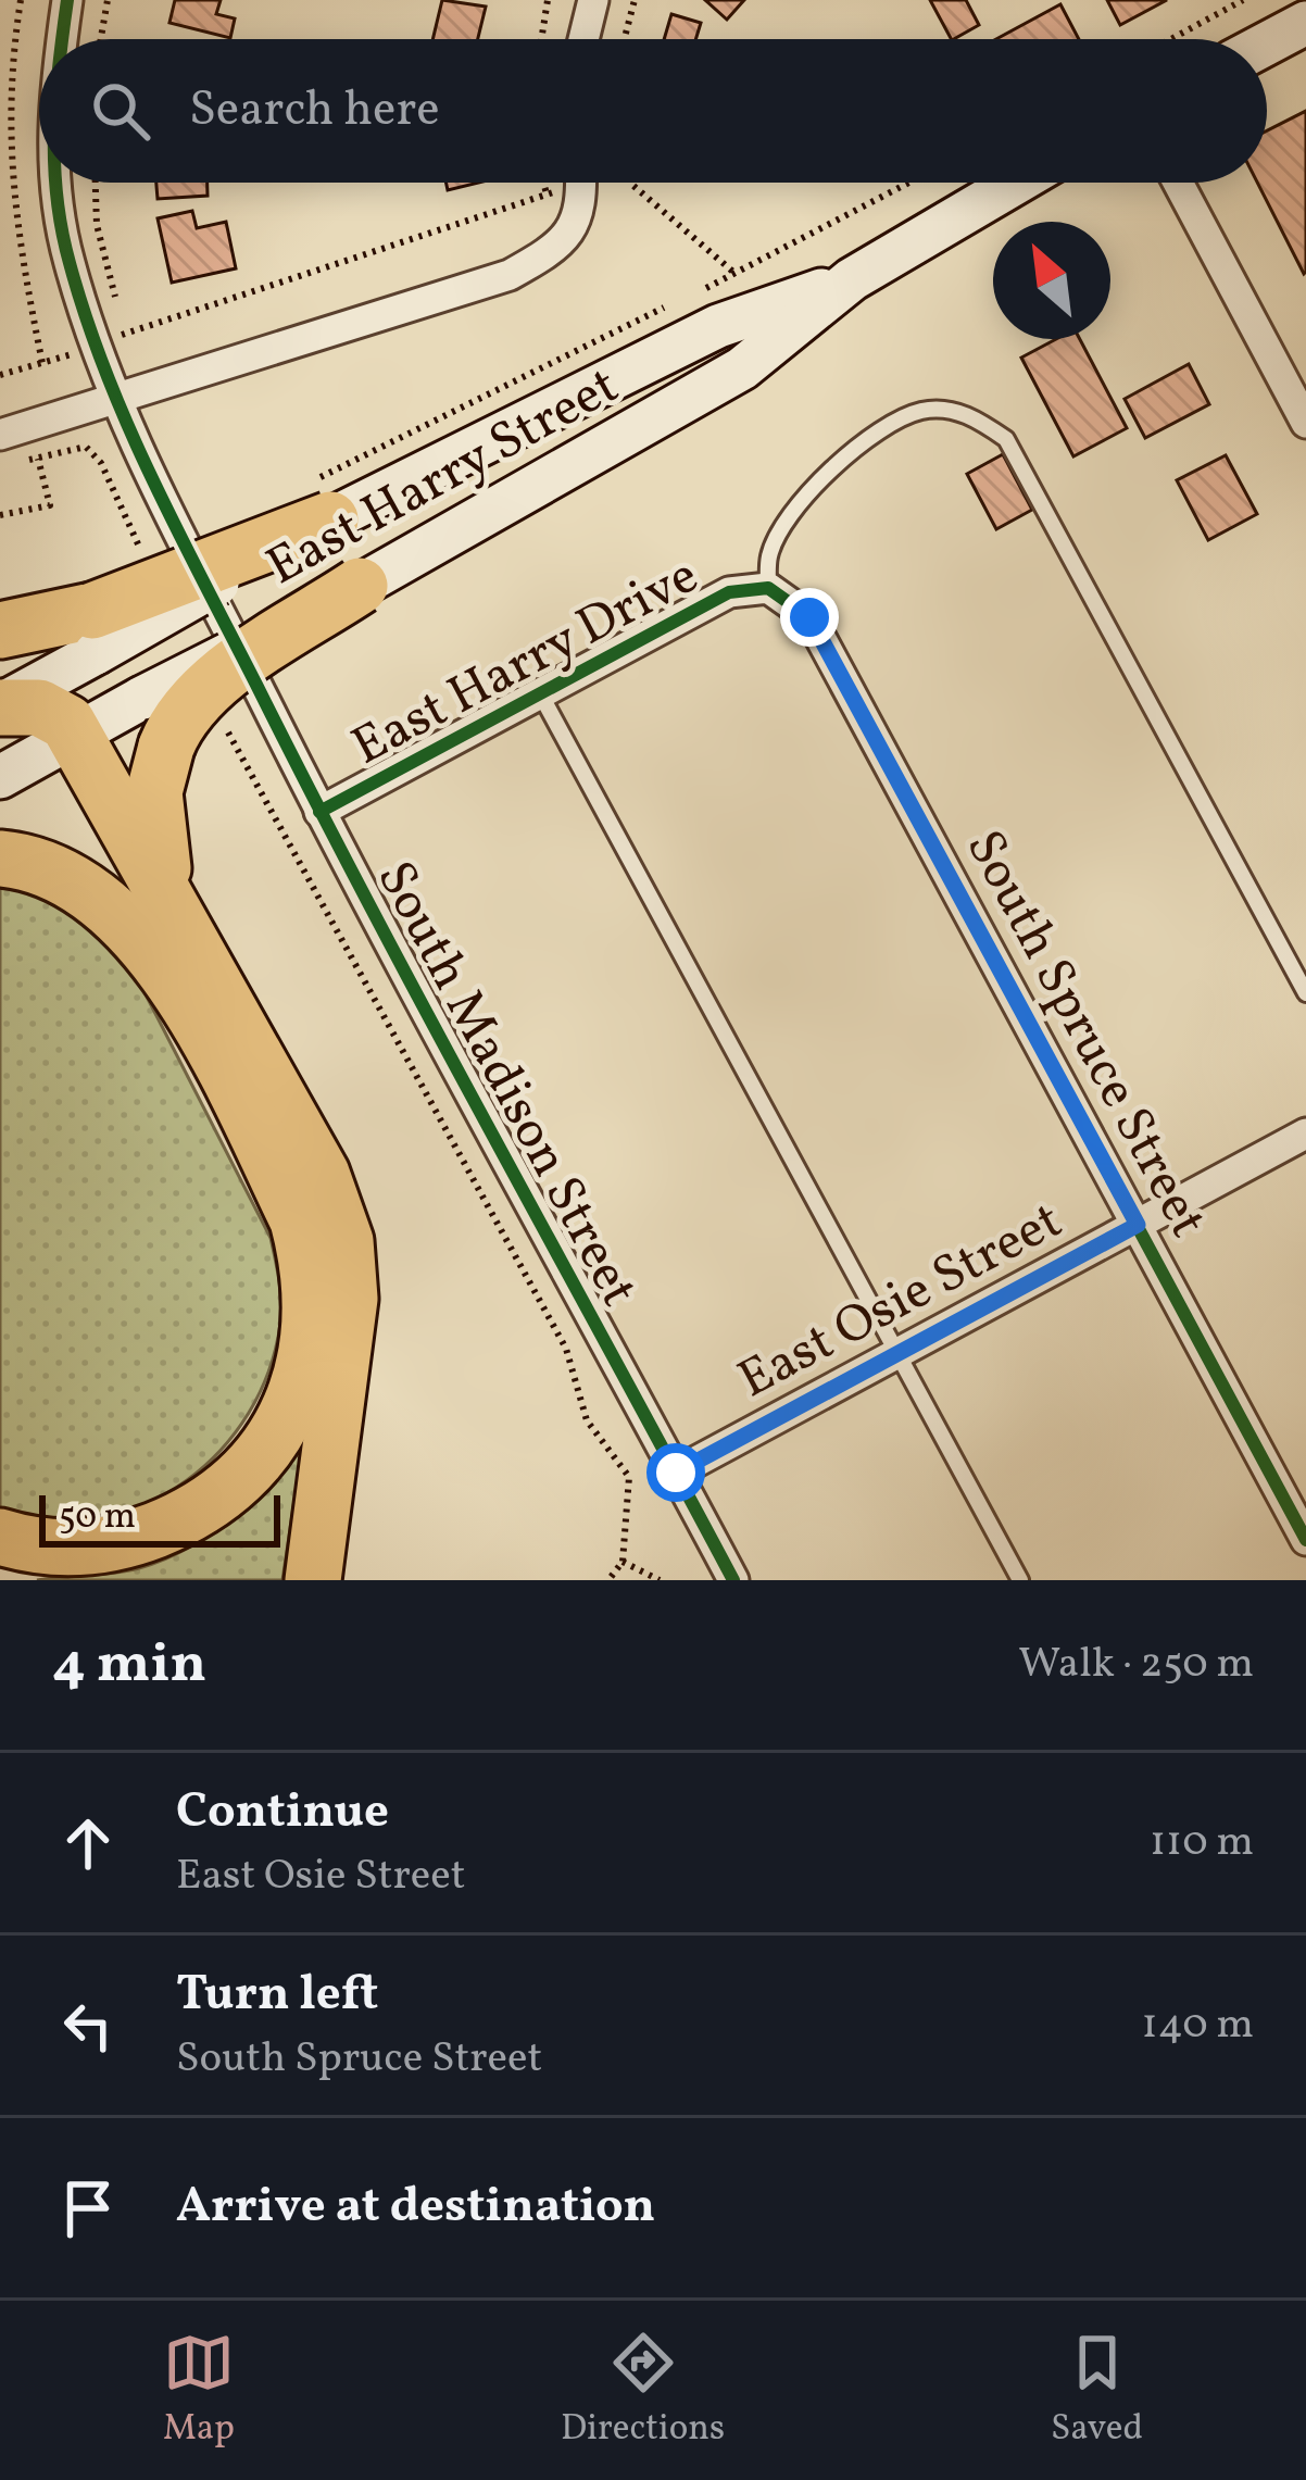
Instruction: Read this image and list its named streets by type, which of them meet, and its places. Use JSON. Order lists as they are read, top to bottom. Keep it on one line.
{"streets":{"main road":["East Harry Street"],"street":["East Harry Drive","South Spruce Street","South Madison Street","East Osie Street"]},"crossings":[["East Harry Drive","South Spruce Street"],["East Harry Drive","South Madison Street"],["South Spruce Street","East Osie Street"],["South Madison Street","East Osie Street"]],"scale_bar":"50 m","north":"top left","page":{"search":"Search here","scale":"50 m","heading":["4 min","Walk · 250 m"],"list":[["Continue","East Osie Street","110 m"],["Turn left","South Spruce Street","140 m"],"Arrive at destination"],"nav":["Map","Directions","Saved"]}}
